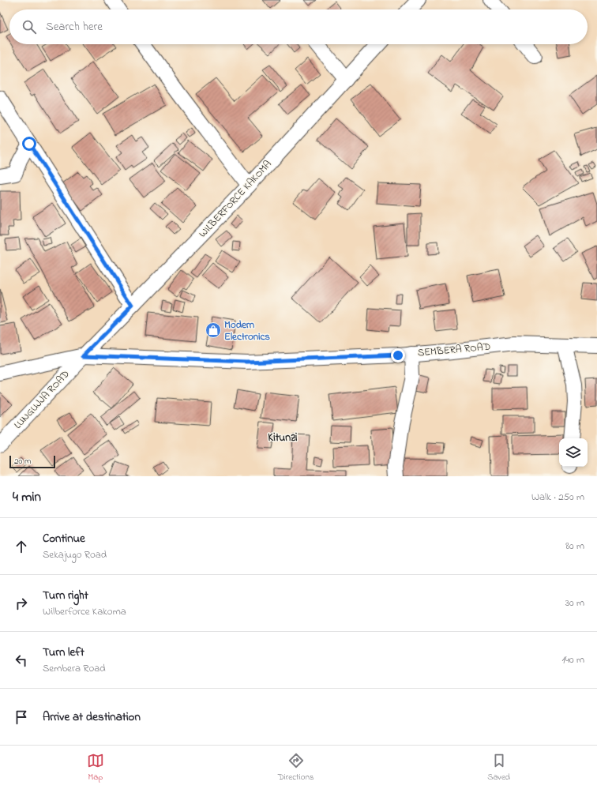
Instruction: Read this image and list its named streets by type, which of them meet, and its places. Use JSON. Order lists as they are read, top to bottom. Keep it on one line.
{"streets":{"street":["WILBERFORCE KAKOMA","SEMBERA ROAD","LUNGUJJA ROAD"]},"crossings":[["WILBERFORCE KAKOMA","SEMBERA ROAD"],["WILBERFORCE KAKOMA","LUNGUJJA ROAD"],["SEMBERA ROAD","LUNGUJJA ROAD"]],"districts":["Kitunzi"],"places":{"shop":["Modern Electronics"]},"scale_bar":"20 m","page":{"search":"Search here","scale":"20 m","heading":["4 min","Walk · 250 m"],"list":[["Continue","Sekajugo Road","80 m"],["Turn right","Wilberforce Kakoma","30 m"],["Turn left","Sembera Road","140 m"],"Arrive at destination"],"nav":["Map","Directions","Saved"]}}
